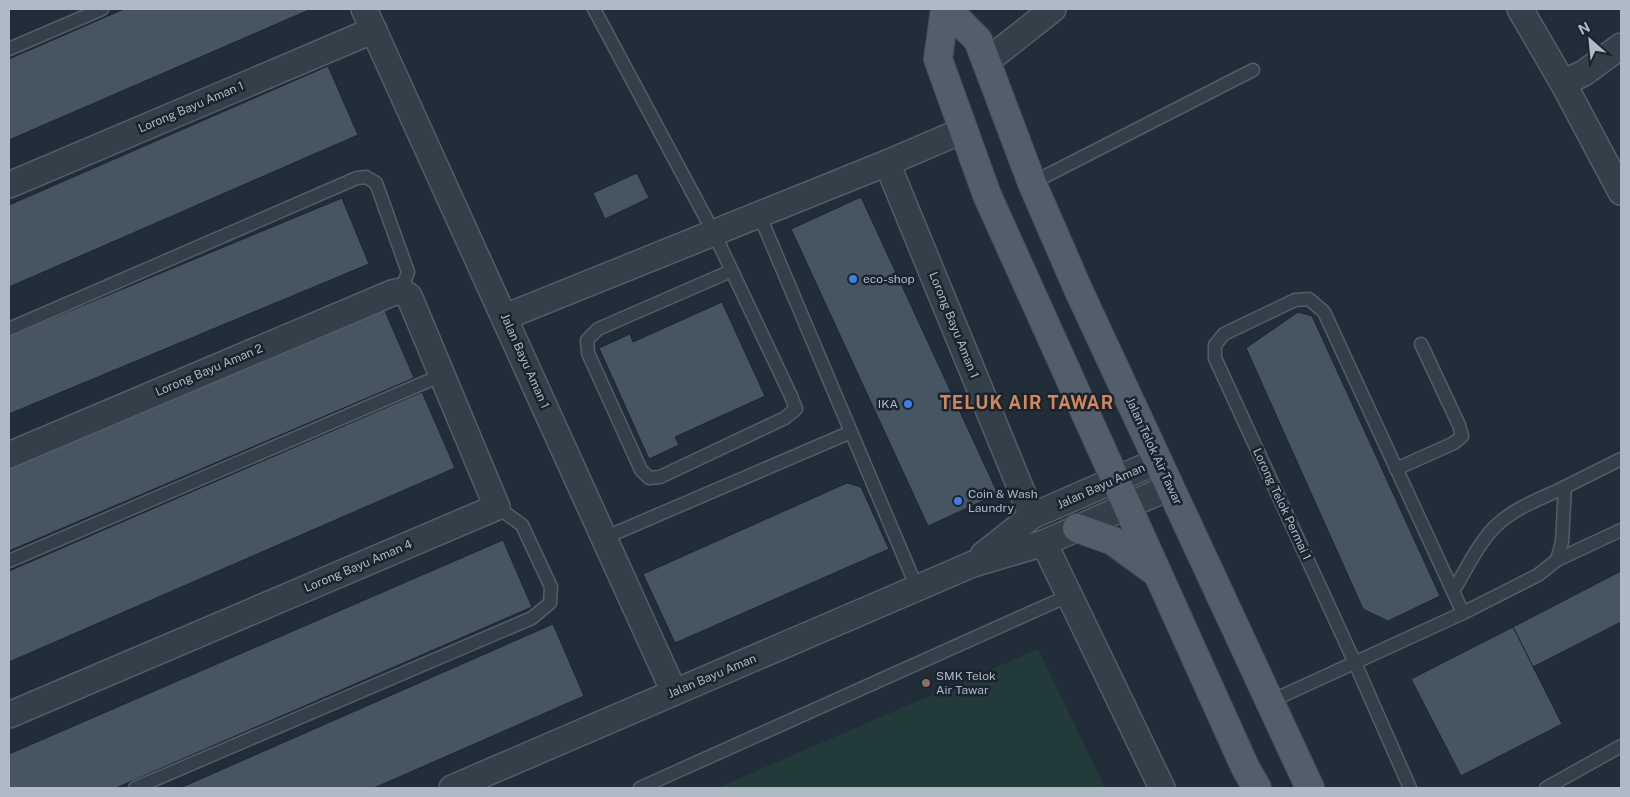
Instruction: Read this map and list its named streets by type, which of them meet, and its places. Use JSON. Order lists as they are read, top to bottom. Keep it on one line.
{"streets":{"main road":["Jalan Telok Air Tawar"],"street":["Lorong Bayu Aman 1","Jalan Bayu Aman 1","Lorong Bayu Aman 2","Jalan Bayu Aman","Lorong Bayu Aman 4"],"lane":["Lorong Telok Permai 1"]},"crossings":[["Lorong Bayu Aman 1","Jalan Bayu Aman 1"],["Lorong Bayu Aman 1","Jalan Bayu Aman"],["Jalan Bayu Aman 1","Jalan Bayu Aman"],["Jalan Telok Air Tawar","Jalan Bayu Aman"]],"districts":["TELUK AIR TAWAR"],"places":["eco-shop","IKA","Coin & Wash Laundry","SMK Telok Air Tawar"],"north":"top left"}
